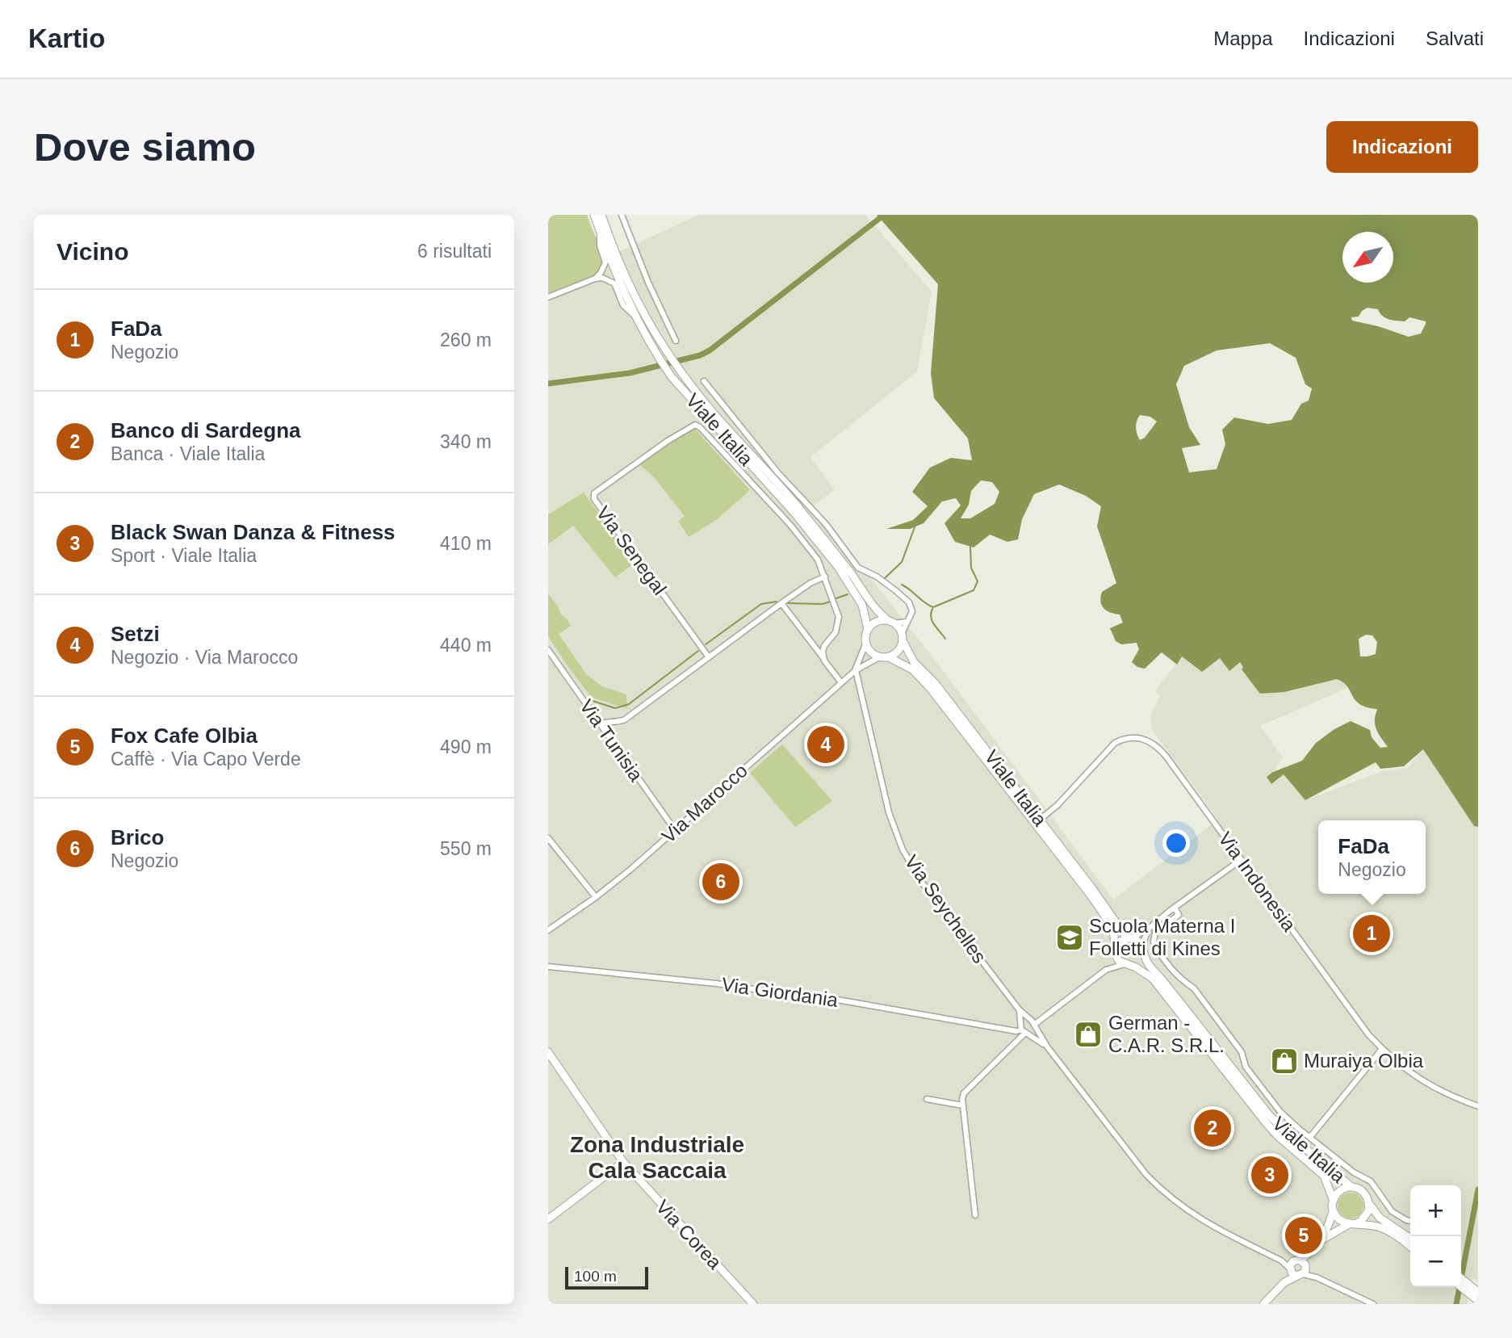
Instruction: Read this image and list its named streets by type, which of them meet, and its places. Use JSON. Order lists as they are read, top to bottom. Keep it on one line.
{"streets":{"main road":["Viale Italia","Via Corea"],"street":["Via Senegal","Via Tunisia","Via Marocco","Via Indonesia","Via Seychelles","Via Giordania"]},"crossings":[["Viale Italia","Via Marocco"],["Viale Italia","Via Indonesia"],["Via Tunisia","Via Marocco"],["Via Marocco","Via Seychelles"],["Via Seychelles","Via Giordania"]],"districts":["Zona Industriale Cala Saccaia"],"places":{"school or university":["Scuola Materna I Folletti di Kines"],"shop":["German - C.A.R. S.R.L.","Muraiya Olbia"]},"scale_bar":"100 m","north":"bottom left","page":{"header":"Kartio","nav":["Mappa","Indicazioni","Salvati"],"buttons":"Indicazioni","title":"Dove siamo","heading":["Vicino","6 risultati"],"list":[{"mark":"1","name":"FaDa","note":"Negozio","value":"260 m"},{"mark":"2","name":"Banco di Sardegna","note":"Banca · Viale Italia","value":"340 m"},{"mark":"3","name":"Black Swan Danza & Fitness","note":"Sport · Viale Italia","value":"410 m"},{"mark":"4","name":"Setzi","note":"Negozio · Via Marocco","value":"440 m"},{"mark":"5","name":"Fox Cafe Olbia","note":"Caffè · Via Capo Verde","value":"490 m"},{"mark":"6","name":"Brico","note":"Negozio","value":"550 m"}],"pins":["4","6","1","2","3","5"],"popup":["FaDa","Negozio"],"map_buttons":["+","−"],"scale":"100 m"}}
